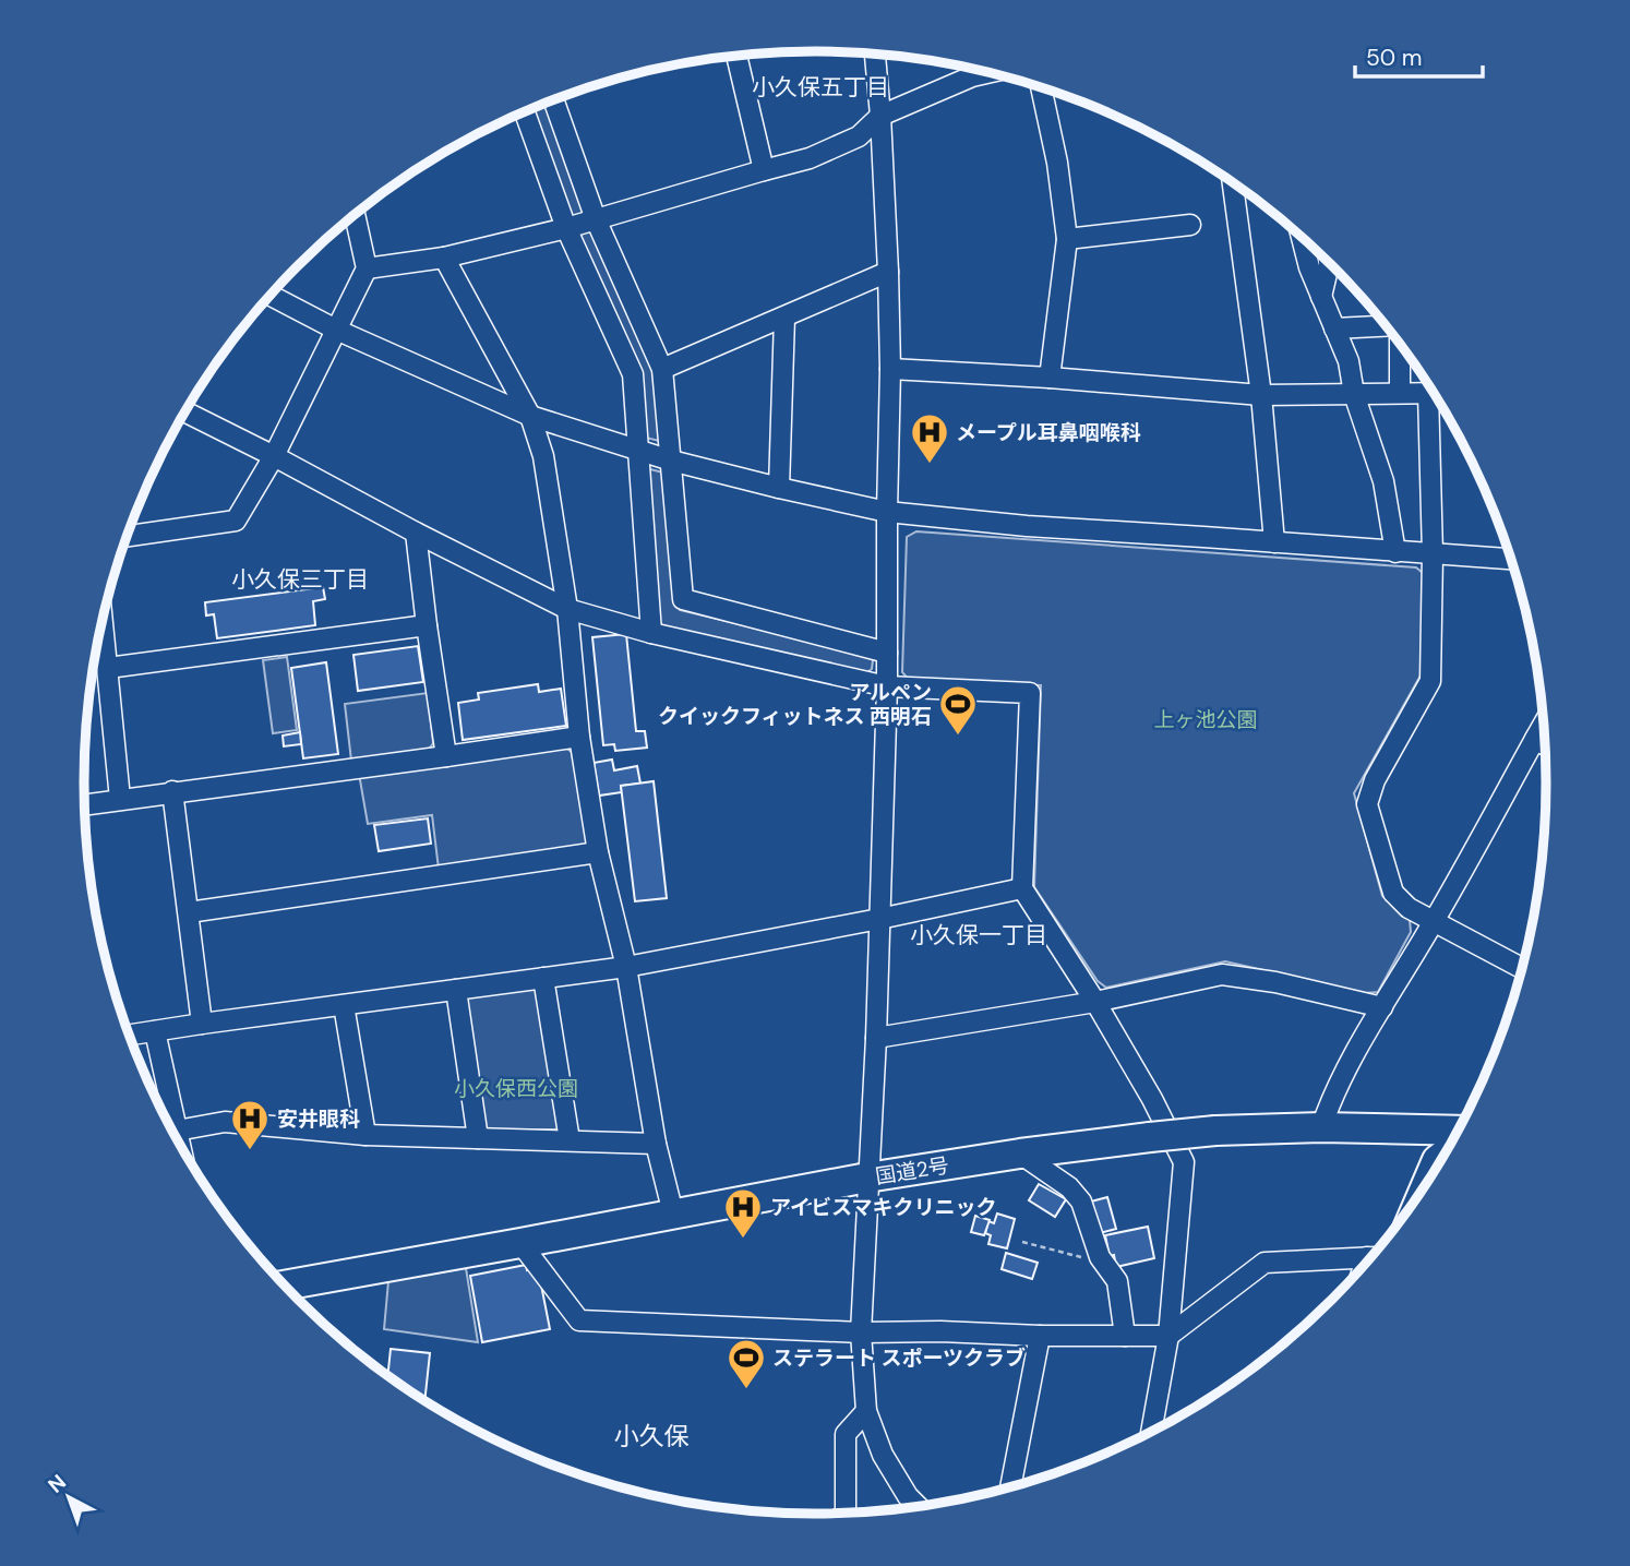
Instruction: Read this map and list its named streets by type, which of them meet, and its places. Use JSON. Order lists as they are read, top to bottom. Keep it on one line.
{"streets":{"highway":["国道2号"]},"districts":["小久保五丁目","小久保三丁目","小久保一丁目","小久保"],"parks":["上ヶ池公園","小久保西公園"],"places":{"hospital":["メープル耳鼻咽喉科","安井眼科","アイビスマキクリニック"],"sports":["アルペン クイックフィットネス 西明石","ステラート スポーツクラブ"]},"scale_bar":"50 m","north":"top left"}
